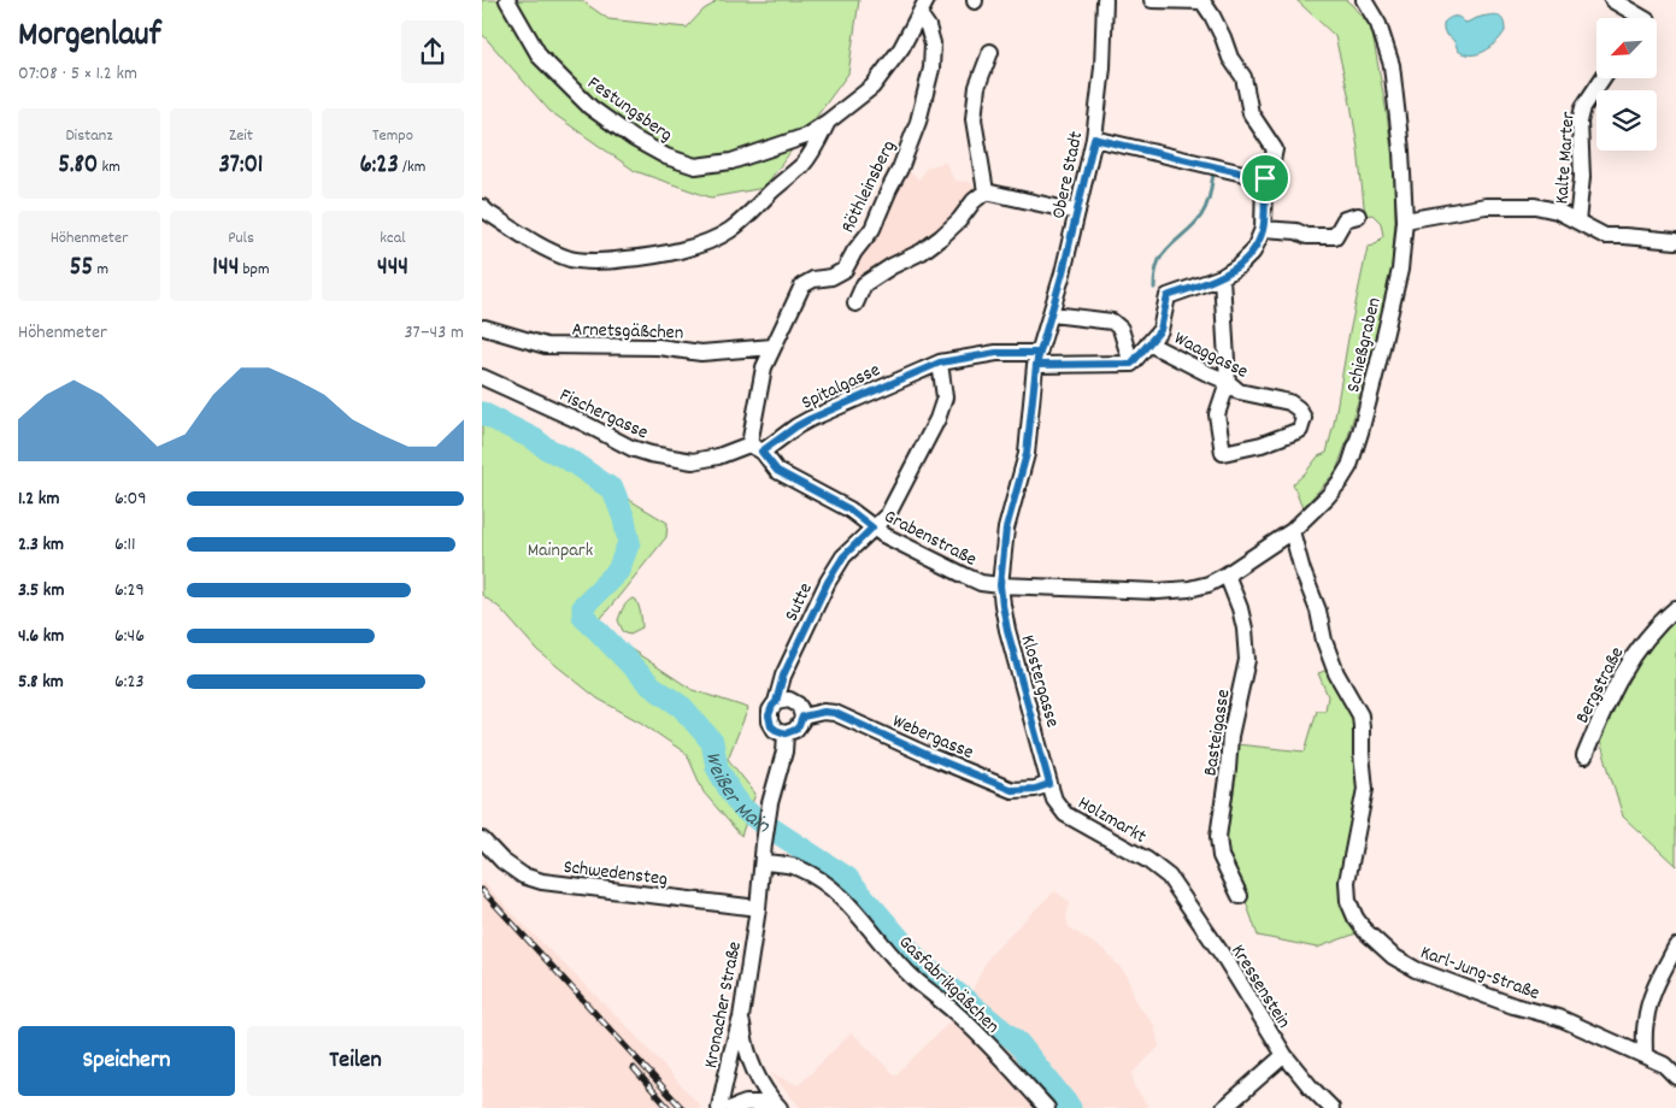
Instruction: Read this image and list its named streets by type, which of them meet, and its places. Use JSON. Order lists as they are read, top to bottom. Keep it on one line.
{"streets":{"street":["Festungsberg","Kalte Marter","Obere Stadt","Röthleinsberg","Arnetsgäßchen","Schießgraben","Waaggasse","Spitalgasse","Fischergasse","Grabenstraße","Sutte","Klostergasse","Bergstraße","Basteigasse","Webergasse","Holzmarkt","Schwedensteg","Karl-Jung-Straße","Gasfabrikgäßchen","Kressenstein","Kronacher Straße"]},"crossings":[["Festungsberg","Röthleinsberg"],["Kalte Marter","Schießgraben"],["Obere Stadt","Spitalgasse"],["Obere Stadt","Klostergasse"],["Röthleinsberg","Arnetsgäßchen"],["Röthleinsberg","Spitalgasse"],["Röthleinsberg","Fischergasse"],["Röthleinsberg","Grabenstraße"],["Schießgraben","Grabenstraße"],["Schießgraben","Basteigasse"],["Schießgraben","Karl-Jung-Straße"],["Spitalgasse","Fischergasse"],["Spitalgasse","Grabenstraße"],["Spitalgasse","Klostergasse"],["Fischergasse","Grabenstraße"],["Grabenstraße","Sutte"],["Grabenstraße","Klostergasse"],["Sutte","Webergasse"],["Klostergasse","Webergasse"],["Klostergasse","Holzmarkt"],["Webergasse","Holzmarkt"],["Holzmarkt","Kressenstein"],["Schwedensteg","Kronacher Straße"]],"water":["Weißer Main"],"parks":["Mainpark"],"north":"bottom left","page":{"heading":["Morgenlauf","07:08 · 5 × 1.2 km"],"stats":[["Distanz","5.80 km"],["Zeit","37:01"],["Tempo","6:23 /km"],["Höhenmeter","55 m"],["Puls","144 bpm"],["kcal","444"]],"chart":["Höhenmeter","37–43 m"],"list":[{"name":"1.2 km","note":"6:09"},{"name":"2.3 km","note":"6:11"},{"name":"3.5 km","note":"6:29"},{"name":"4.6 km","note":"6:46"},{"name":"5.8 km","note":"6:23"}],"buttons":["Speichern","Teilen"]}}
